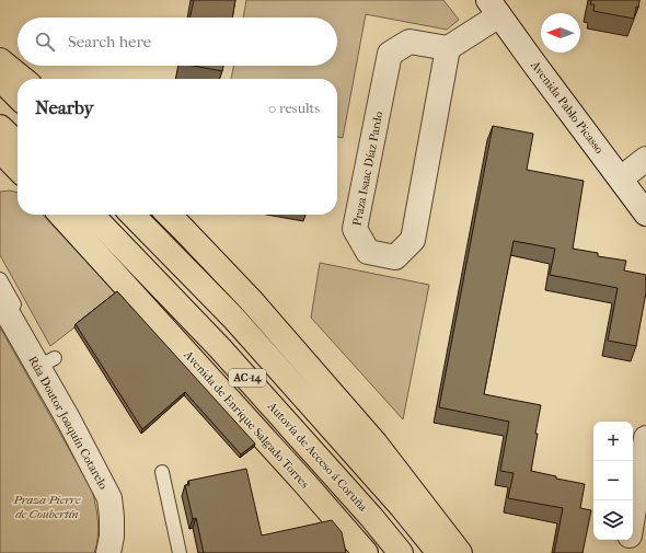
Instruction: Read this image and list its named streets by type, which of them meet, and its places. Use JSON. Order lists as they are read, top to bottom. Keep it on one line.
{"streets":{"main road":["AC-14","Avenida de Enrique Salgado Torres","Autovía de Acceso á Coruña"],"street":["Avenida Pablo Picasso","Praza Isaac Díaz Pardo","Rúa Doutor Joaquín Cotarelo"]},"parks":["Praza Pierre de Coubertín"],"north":"left","page":{"search":"Search here","heading":["Nearby","0 results"],"map_buttons":["+","−"]}}
